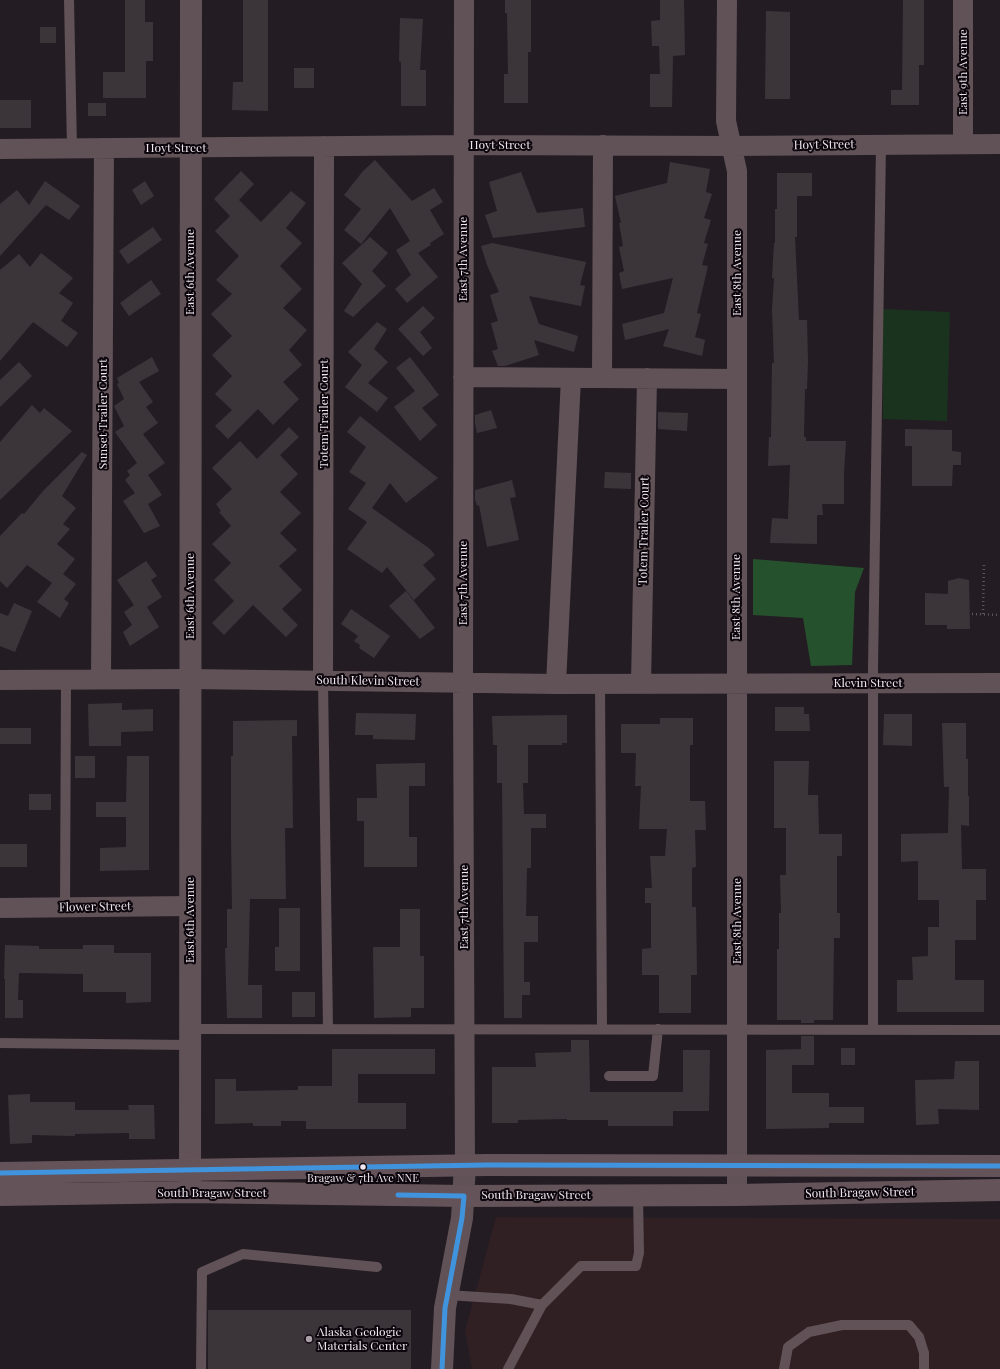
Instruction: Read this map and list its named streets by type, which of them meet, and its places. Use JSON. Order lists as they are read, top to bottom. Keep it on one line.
{"streets":{"main road":["South Bragaw Street"],"street":["East 9th Avenue","Hoyt Street","East 7th Avenue","East 6th Avenue","East 8th Avenue","Sunset Trailer Court","Totem Trailer Court","South Klevin Street","Klevin Street","Flower Street"]},"crossings":[["East 9th Avenue","Hoyt Street"],["Hoyt Street","East 7th Avenue"],["Hoyt Street","East 6th Avenue"],["Hoyt Street","East 8th Avenue"],["Hoyt Street","Sunset Trailer Court"],["Hoyt Street","Totem Trailer Court"],["East 7th Avenue","South Klevin Street"],["East 7th Avenue","South Bragaw Street"],["East 6th Avenue","South Klevin Street"],["East 6th Avenue","Flower Street"],["East 6th Avenue","South Bragaw Street"],["East 8th Avenue","South Klevin Street"],["East 8th Avenue","Klevin Street"],["East 8th Avenue","South Bragaw Street"],["Sunset Trailer Court","South Klevin Street"],["Totem Trailer Court","South Klevin Street"],["South Klevin Street","Klevin Street"]],"places":["Bragaw & 7th Ave NNE","Alaska Geologic Materials Center"]}
